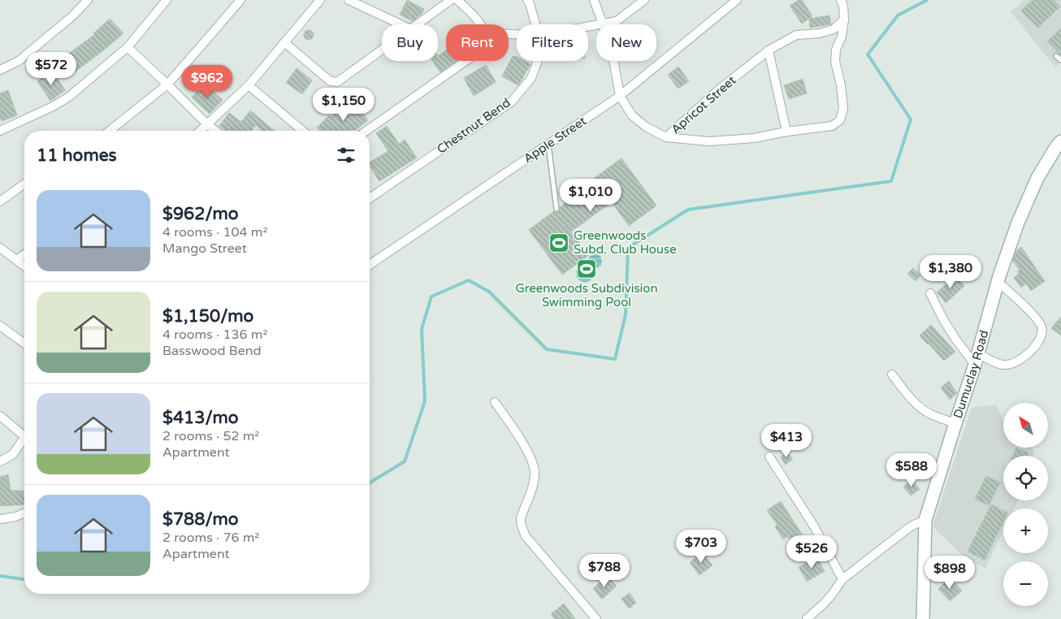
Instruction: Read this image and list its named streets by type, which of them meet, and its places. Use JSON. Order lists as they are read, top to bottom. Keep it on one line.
{"streets":{"street":["Apricot Street","Chestnut Bend","Apple Street","Dumuclay Road"]},"crossings":[["Apricot Street","Apple Street"]],"places":{"sports":["Greenwoods Subd. Club House","Greenwoods Subdivision Swimming Pool"]},"north":"top left","page":{"chip":["Buy","Rent","Filters","New"],"price":["$572","$962","$1,150","$1,010","$1,380","$413","$588","$703","$526","$788","$898"],"heading":"11 homes","list":[{"name":"$962/mo","note":"4 rooms · 104 m² · Mango Street"},{"name":"$1,150/mo","note":"4 rooms · 136 m² · Basswood Bend"},{"name":"$413/mo","note":"2 rooms · 52 m² · Apartment"},{"name":"$788/mo","note":"2 rooms · 76 m² · Apartment"}],"map_buttons":["+","−"]}}
